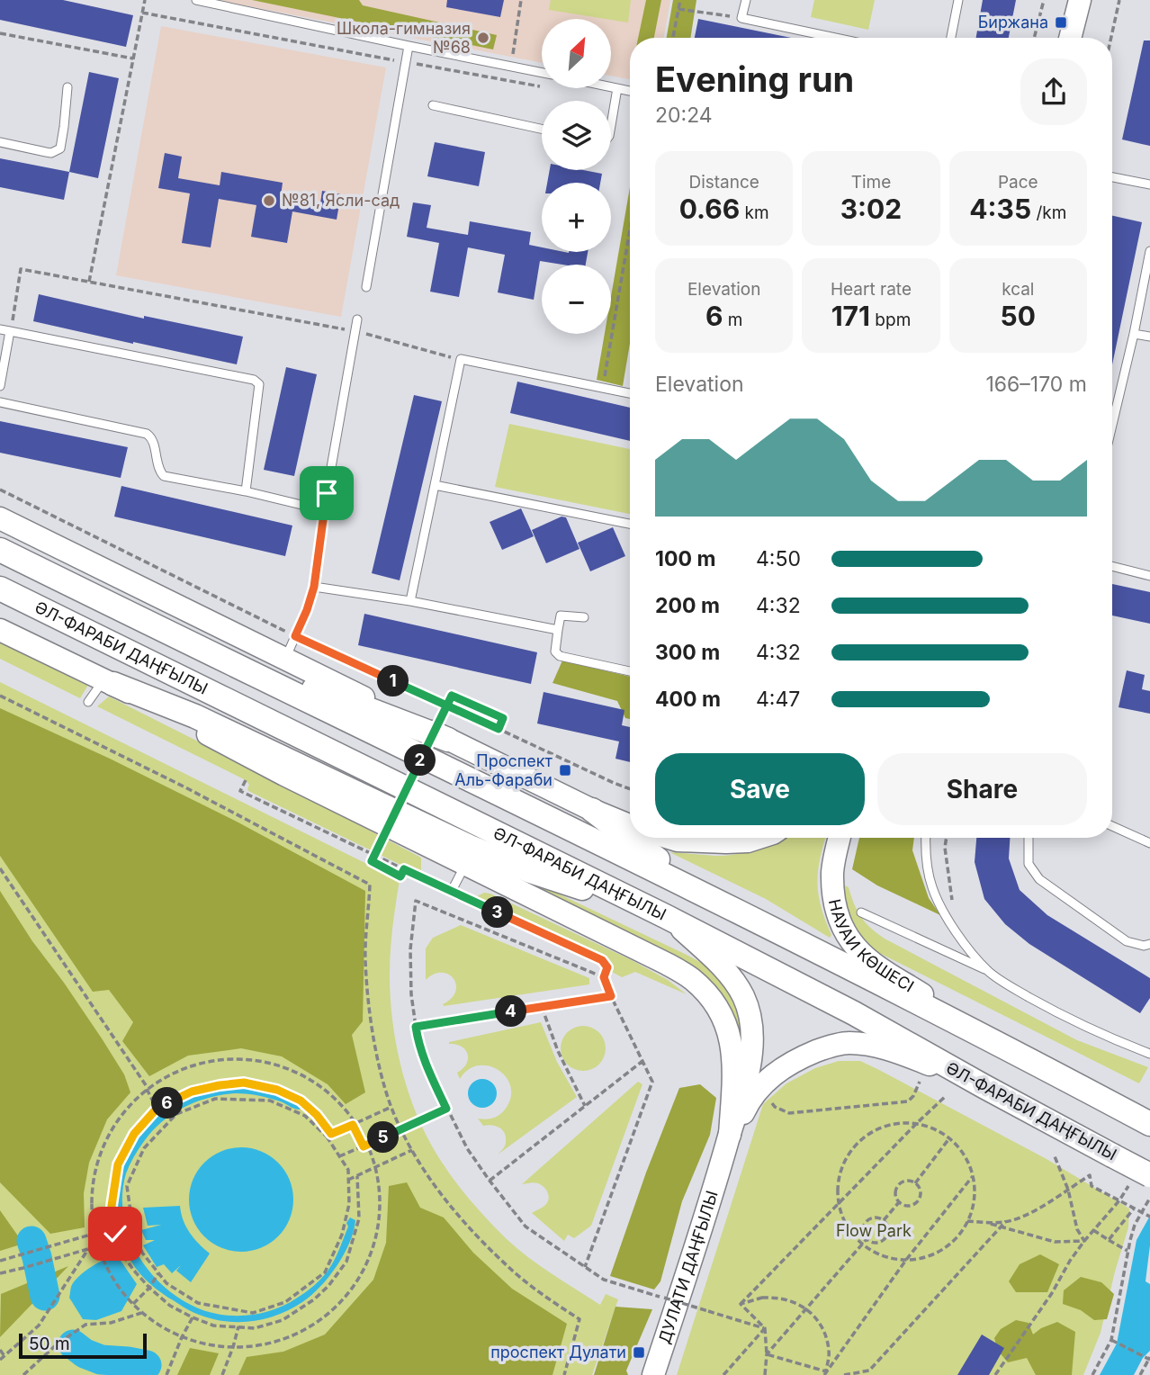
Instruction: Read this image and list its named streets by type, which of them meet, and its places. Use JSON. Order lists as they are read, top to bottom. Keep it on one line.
{"streets":{"main road":["ӘЛ-ФАРАБИ ДАҢҒЫЛЫ"],"street":["НАУАИ КӨШЕСІ","ДУЛАТИ ДАҢҒЫЛЫ"]},"parks":["Flow Park"],"places":{"transit":["Биржана","Проспект Аль-Фараби","проспект Дулати"],"other":["Школа-гимназия №68","№81, Ясли-сад"]},"scale_bar":"50 m","north":"top right","page":{"map_buttons":["+","−"],"heading":["Evening run","20:24"],"stats":[["Distance","0.66 km"],["Time","3:02"],["Pace","4:35 /km"],["Elevation","6 m"],["Heart rate","171 bpm"],["kcal","50"]],"chart":["Elevation","166–170 m"],"list":[{"name":"100 m","note":"4:50"},{"name":"200 m","note":"4:32"},{"name":"300 m","note":"4:32"},{"name":"400 m","note":"4:47"}],"pins":["1","2","3","4","6","5"],"buttons":["Save","Share"],"scale":"50 m"}}
